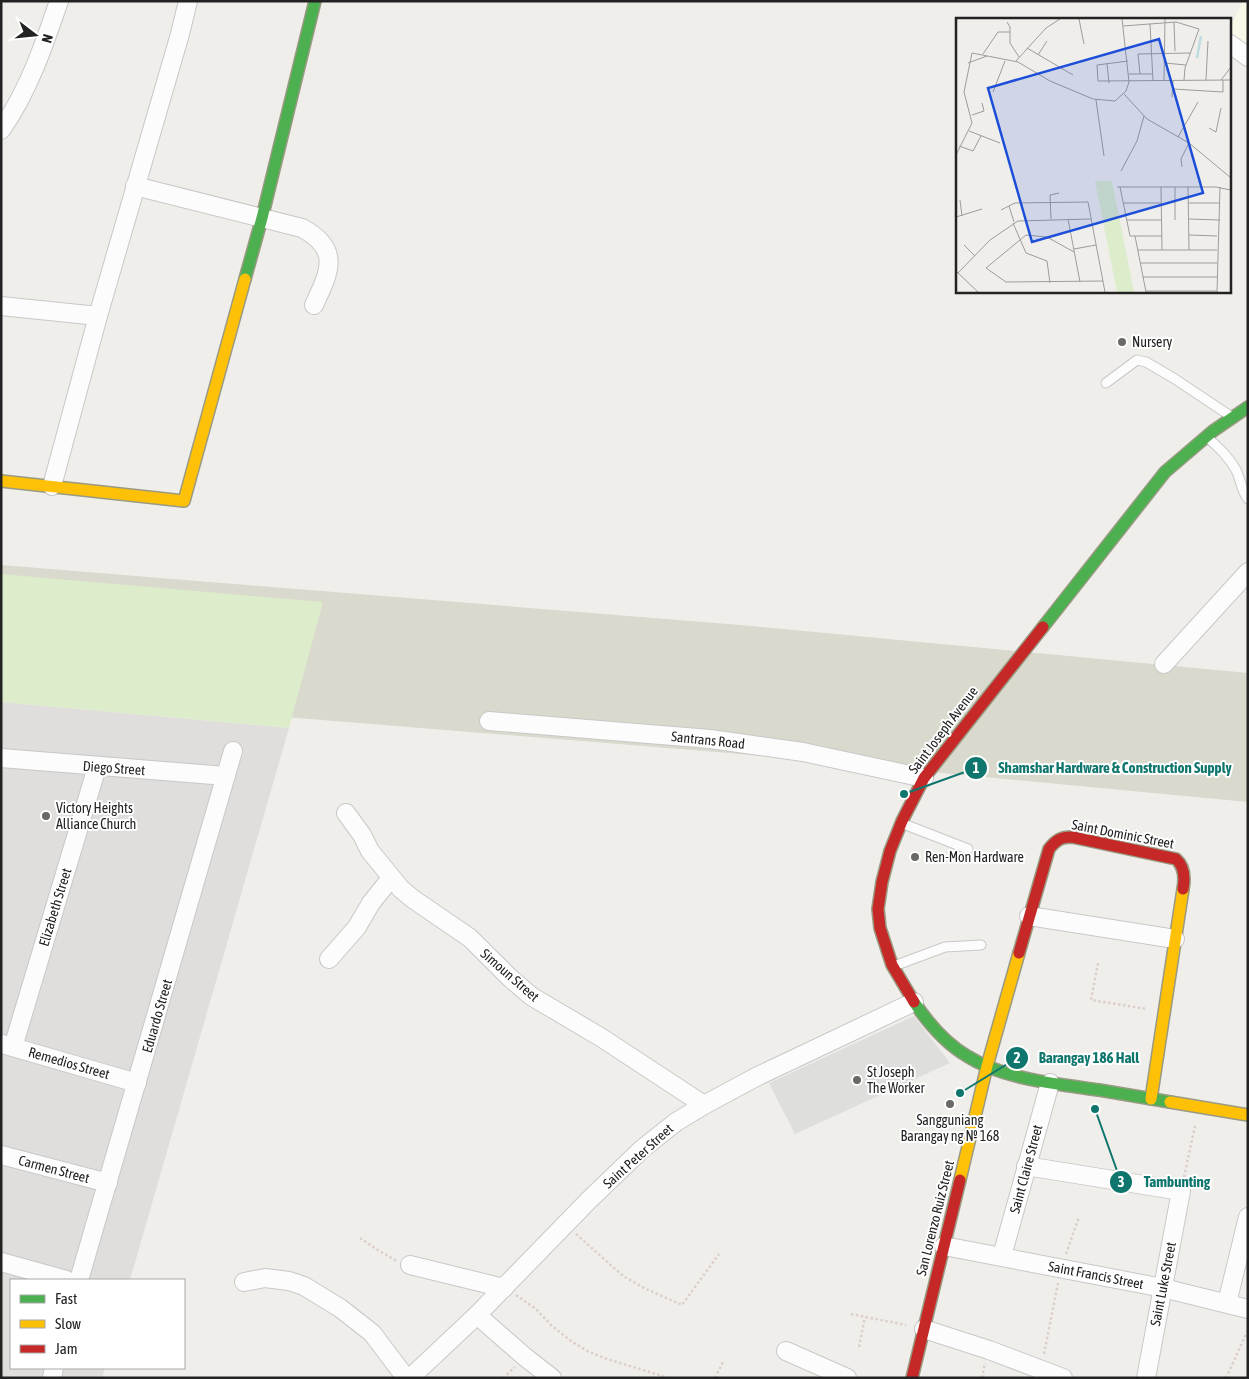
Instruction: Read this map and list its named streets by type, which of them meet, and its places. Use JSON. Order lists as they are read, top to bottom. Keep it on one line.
{"streets":{"street":["Saint Joseph Avenue","Santrans Road","Diego Street","Saint Dominic Street","Elizabeth Street","Simoun Street","Eduardo Street","Remedios Street","Saint Peter Street","Carmen Street","Saint Claire Street","San Lorenzo Ruiz Street","Saint Francis Street","Saint Luke Street"]},"crossings":[["Saint Joseph Avenue","Santrans Road"],["Saint Joseph Avenue","Saint Dominic Street"],["Saint Joseph Avenue","Saint Peter Street"],["Saint Joseph Avenue","Saint Claire Street"],["Saint Joseph Avenue","San Lorenzo Ruiz Street"],["Diego Street","Elizabeth Street"],["Diego Street","Eduardo Street"],["Saint Dominic Street","San Lorenzo Ruiz Street"],["Elizabeth Street","Remedios Street"],["Simoun Street","Saint Peter Street"],["Eduardo Street","Remedios Street"],["Eduardo Street","Carmen Street"],["Saint Claire Street","Saint Francis Street"],["San Lorenzo Ruiz Street","Saint Francis Street"],["Saint Francis Street","Saint Luke Street"]],"places":["Nursery","Shamshar Hardware & Construction Supply","Victory Heights Alliance Church","Ren-Mon Hardware","St Joseph The Worker","Barangay 186 Hall","Sangguniang Barangay ng № 168","Tambunting"],"legend":["Fast","Slow","Jam"],"north":"right"}
